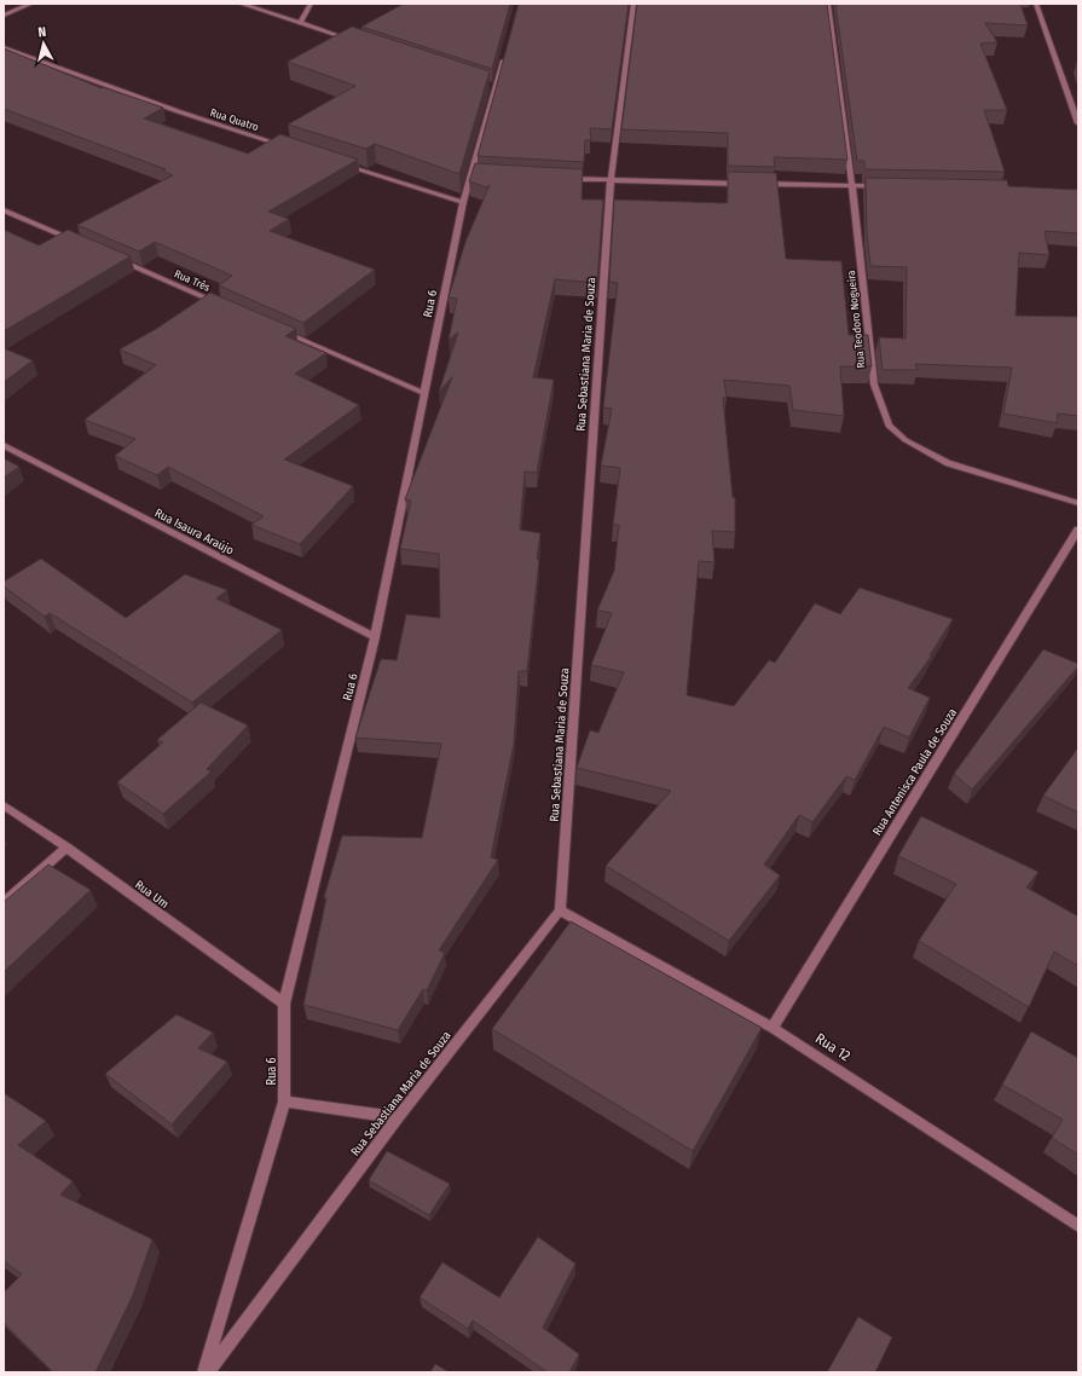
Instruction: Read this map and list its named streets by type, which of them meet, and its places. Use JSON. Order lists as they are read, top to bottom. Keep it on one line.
{"streets":{"street":["Rua Quatro","Rua Três","Rua 6","Rua Teodoro Nogueira","Rua Sebastiana Maria de Souza","Rua Isaura Araújo","Rua Antenisca Paula de Souza","Rua Um","Rua 12"]},"crossings":[["Rua 6","Rua Isaura Araújo"],["Rua 6","Rua Um"],["Rua Sebastiana Maria de Souza","Rua 12"],["Rua Antenisca Paula de Souza","Rua 12"]],"north":"top"}
